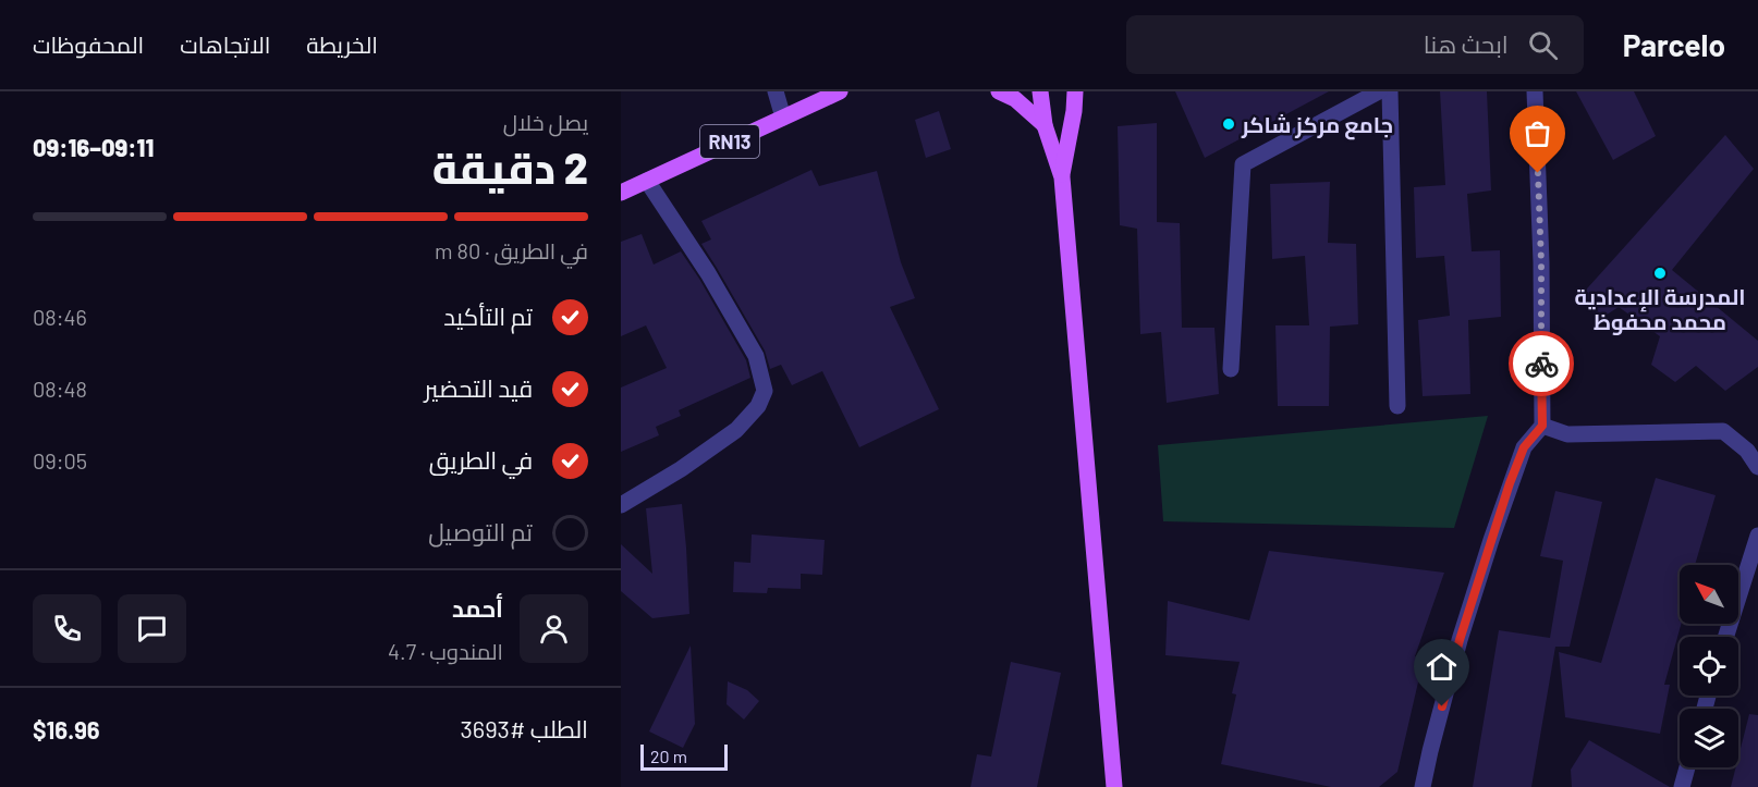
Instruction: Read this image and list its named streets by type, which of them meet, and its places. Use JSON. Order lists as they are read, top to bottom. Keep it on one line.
{"streets":{"main road":["RN13"]},"places":["جامع مركز شاكر","المدرسة الإعدادية محمد محفوظ"],"scale_bar":"20 m","north":"top left","page":{"header":"Parcelo","search":"ابحث هنا","nav":["الخريطة","الاتجاهات","المحفوظات"],"heading":["2 دقيقة","يصل خلال","09:11–09:16"],"panel":["أحمد","المندوب · 4.7","الطلب #3693","$16.96"],"bar":"في الطريق · 80 m","list":[["تم التأكيد","08:46"],["قيد التحضير","08:48"],["في الطريق","09:05"],"تم التوصيل"],"scale":"20 m"}}
